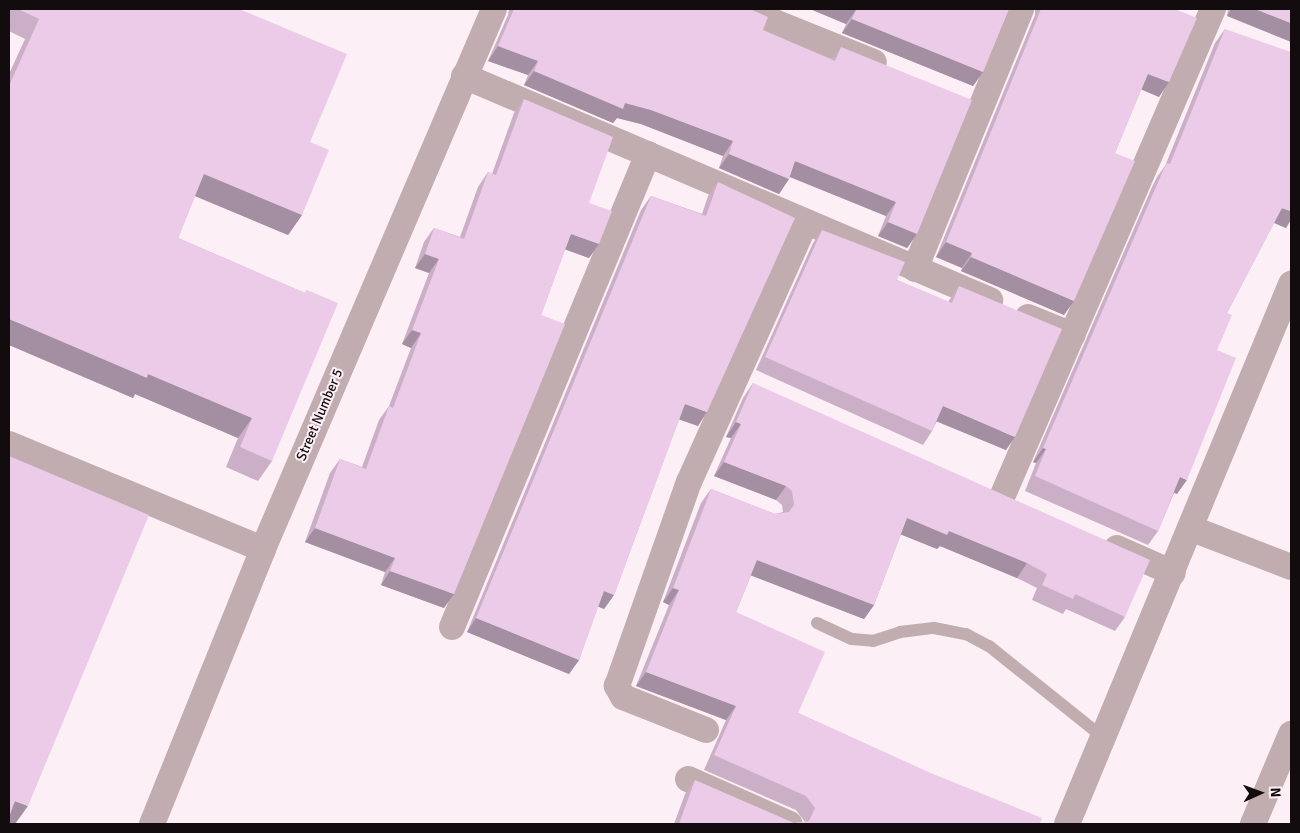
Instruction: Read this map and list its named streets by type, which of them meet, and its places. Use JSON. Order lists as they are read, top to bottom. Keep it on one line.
{"streets":{"street":["Street Number 5"]},"north":"right"}
